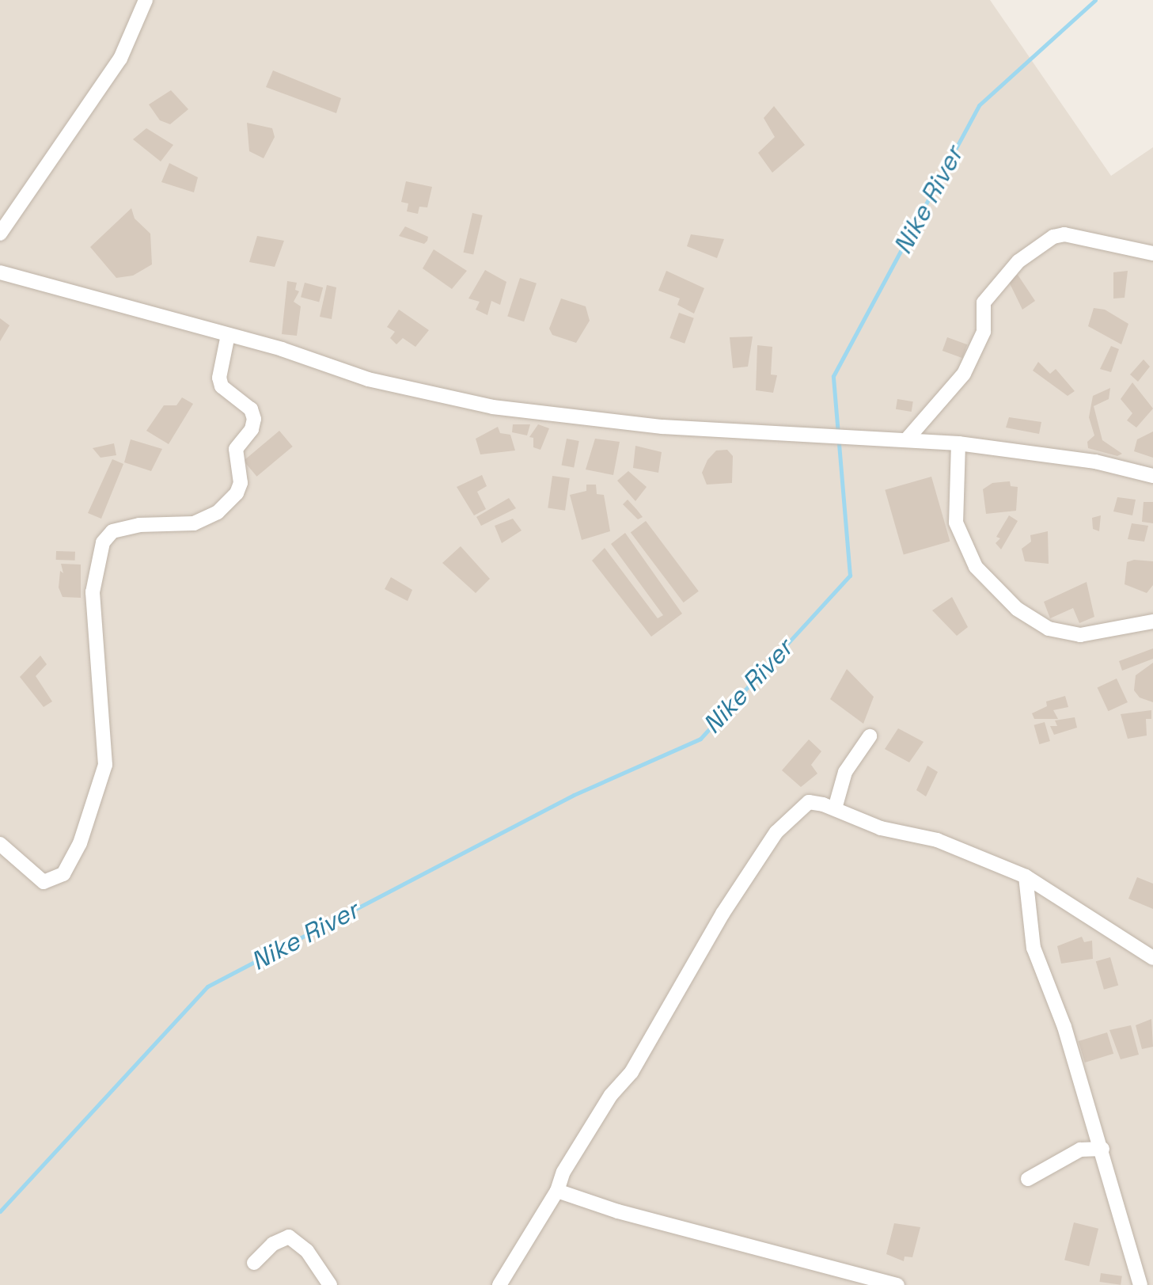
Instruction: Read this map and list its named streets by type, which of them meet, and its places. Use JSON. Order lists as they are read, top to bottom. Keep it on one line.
{"water":["Nike River"]}
